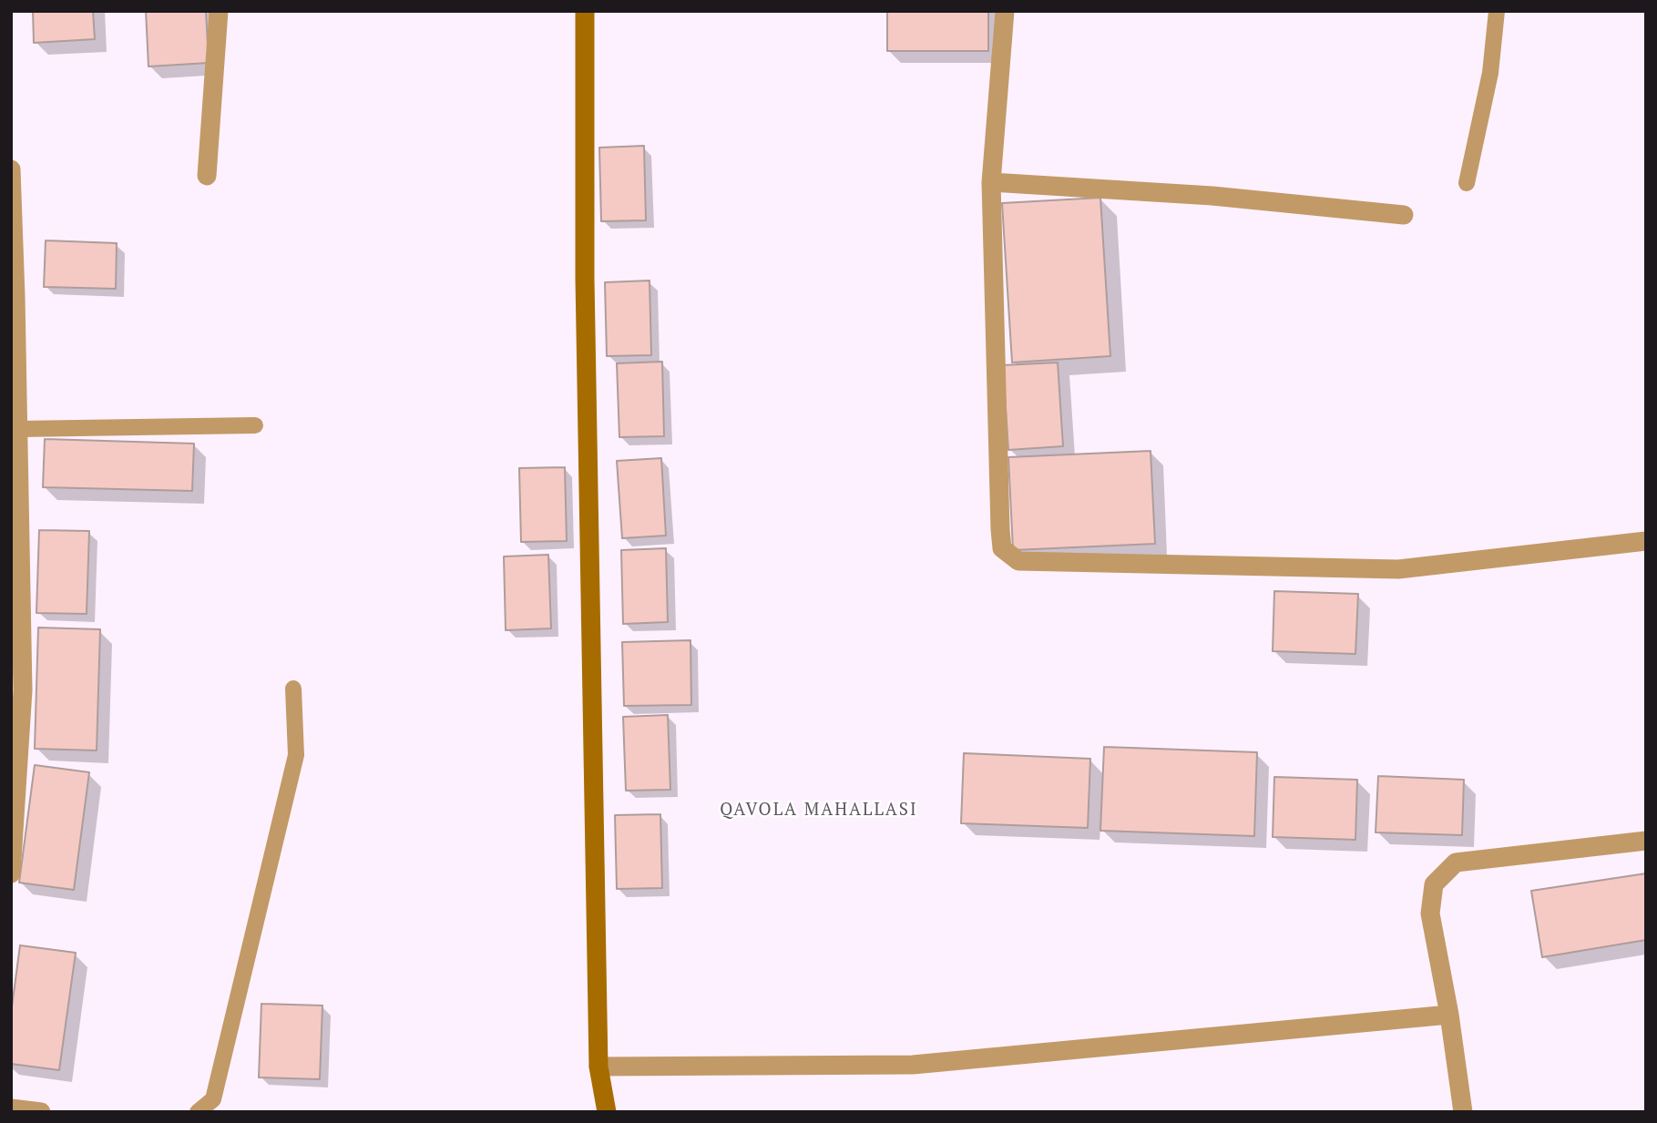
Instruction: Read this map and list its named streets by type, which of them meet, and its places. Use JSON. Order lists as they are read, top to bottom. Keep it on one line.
{"districts":["QAVOLA MAHALLASI"]}
